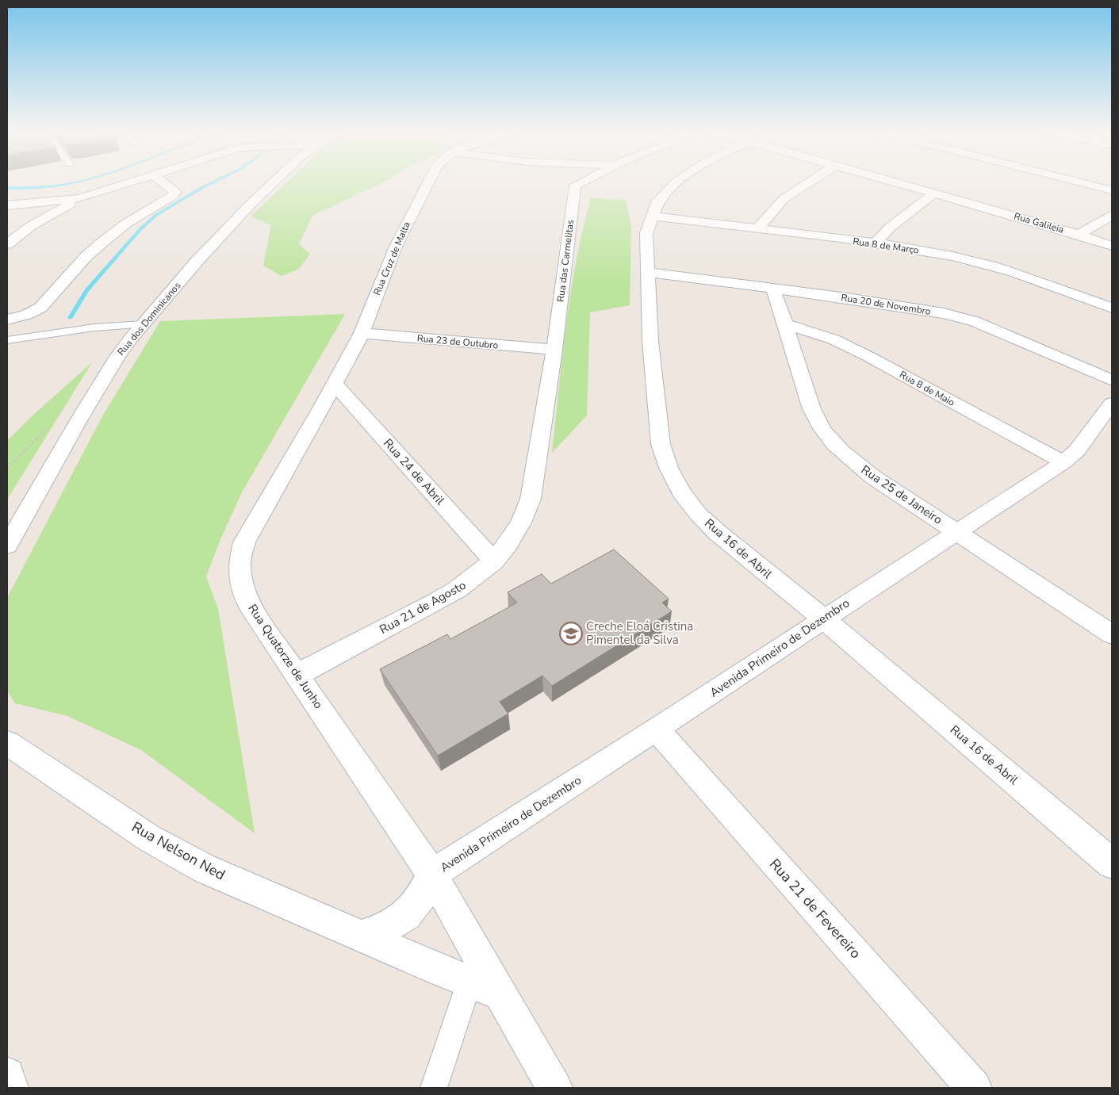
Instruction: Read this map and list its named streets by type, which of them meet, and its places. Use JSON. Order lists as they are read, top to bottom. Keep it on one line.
{"streets":{"street":["Rua Galileia","Rua 8 de Março","Rua Cruz de Malta","Rua das Carmelitas","Rua 20 de Novembro","Rua dos Dominicanos","Rua 23 de Outubro","Rua 8 de Maio","Rua 24 de Abril","Rua 25 de Janeiro","Rua 16 de Abril","Rua 21 de Agosto","Avenida Primeiro de Dezembro","Rua Quatorze de Junho","Rua Nelson Ned","Rua 21 de Fevereiro"]},"crossings":[["Rua 8 de Março","Rua 16 de Abril"],["Rua Cruz de Malta","Rua 23 de Outubro"],["Rua Cruz de Malta","Rua 24 de Abril"],["Rua Cruz de Malta","Rua Quatorze de Junho"],["Rua das Carmelitas","Rua 23 de Outubro"],["Rua das Carmelitas","Rua 21 de Agosto"],["Rua 20 de Novembro","Rua 25 de Janeiro"],["Rua 20 de Novembro","Rua 16 de Abril"],["Rua 23 de Outubro","Rua 21 de Agosto"],["Rua 8 de Maio","Rua 25 de Janeiro"],["Rua 8 de Maio","Avenida Primeiro de Dezembro"],["Rua 24 de Abril","Rua 21 de Agosto"],["Rua 24 de Abril","Rua Quatorze de Junho"],["Rua 25 de Janeiro","Avenida Primeiro de Dezembro"],["Rua 16 de Abril","Avenida Primeiro de Dezembro"],["Rua 21 de Agosto","Rua Quatorze de Junho"],["Avenida Primeiro de Dezembro","Rua Quatorze de Junho"],["Avenida Primeiro de Dezembro","Rua 21 de Fevereiro"]],"places":{"school or university":["Creche Eloá Cristina Pimentel da Silva"]}}
